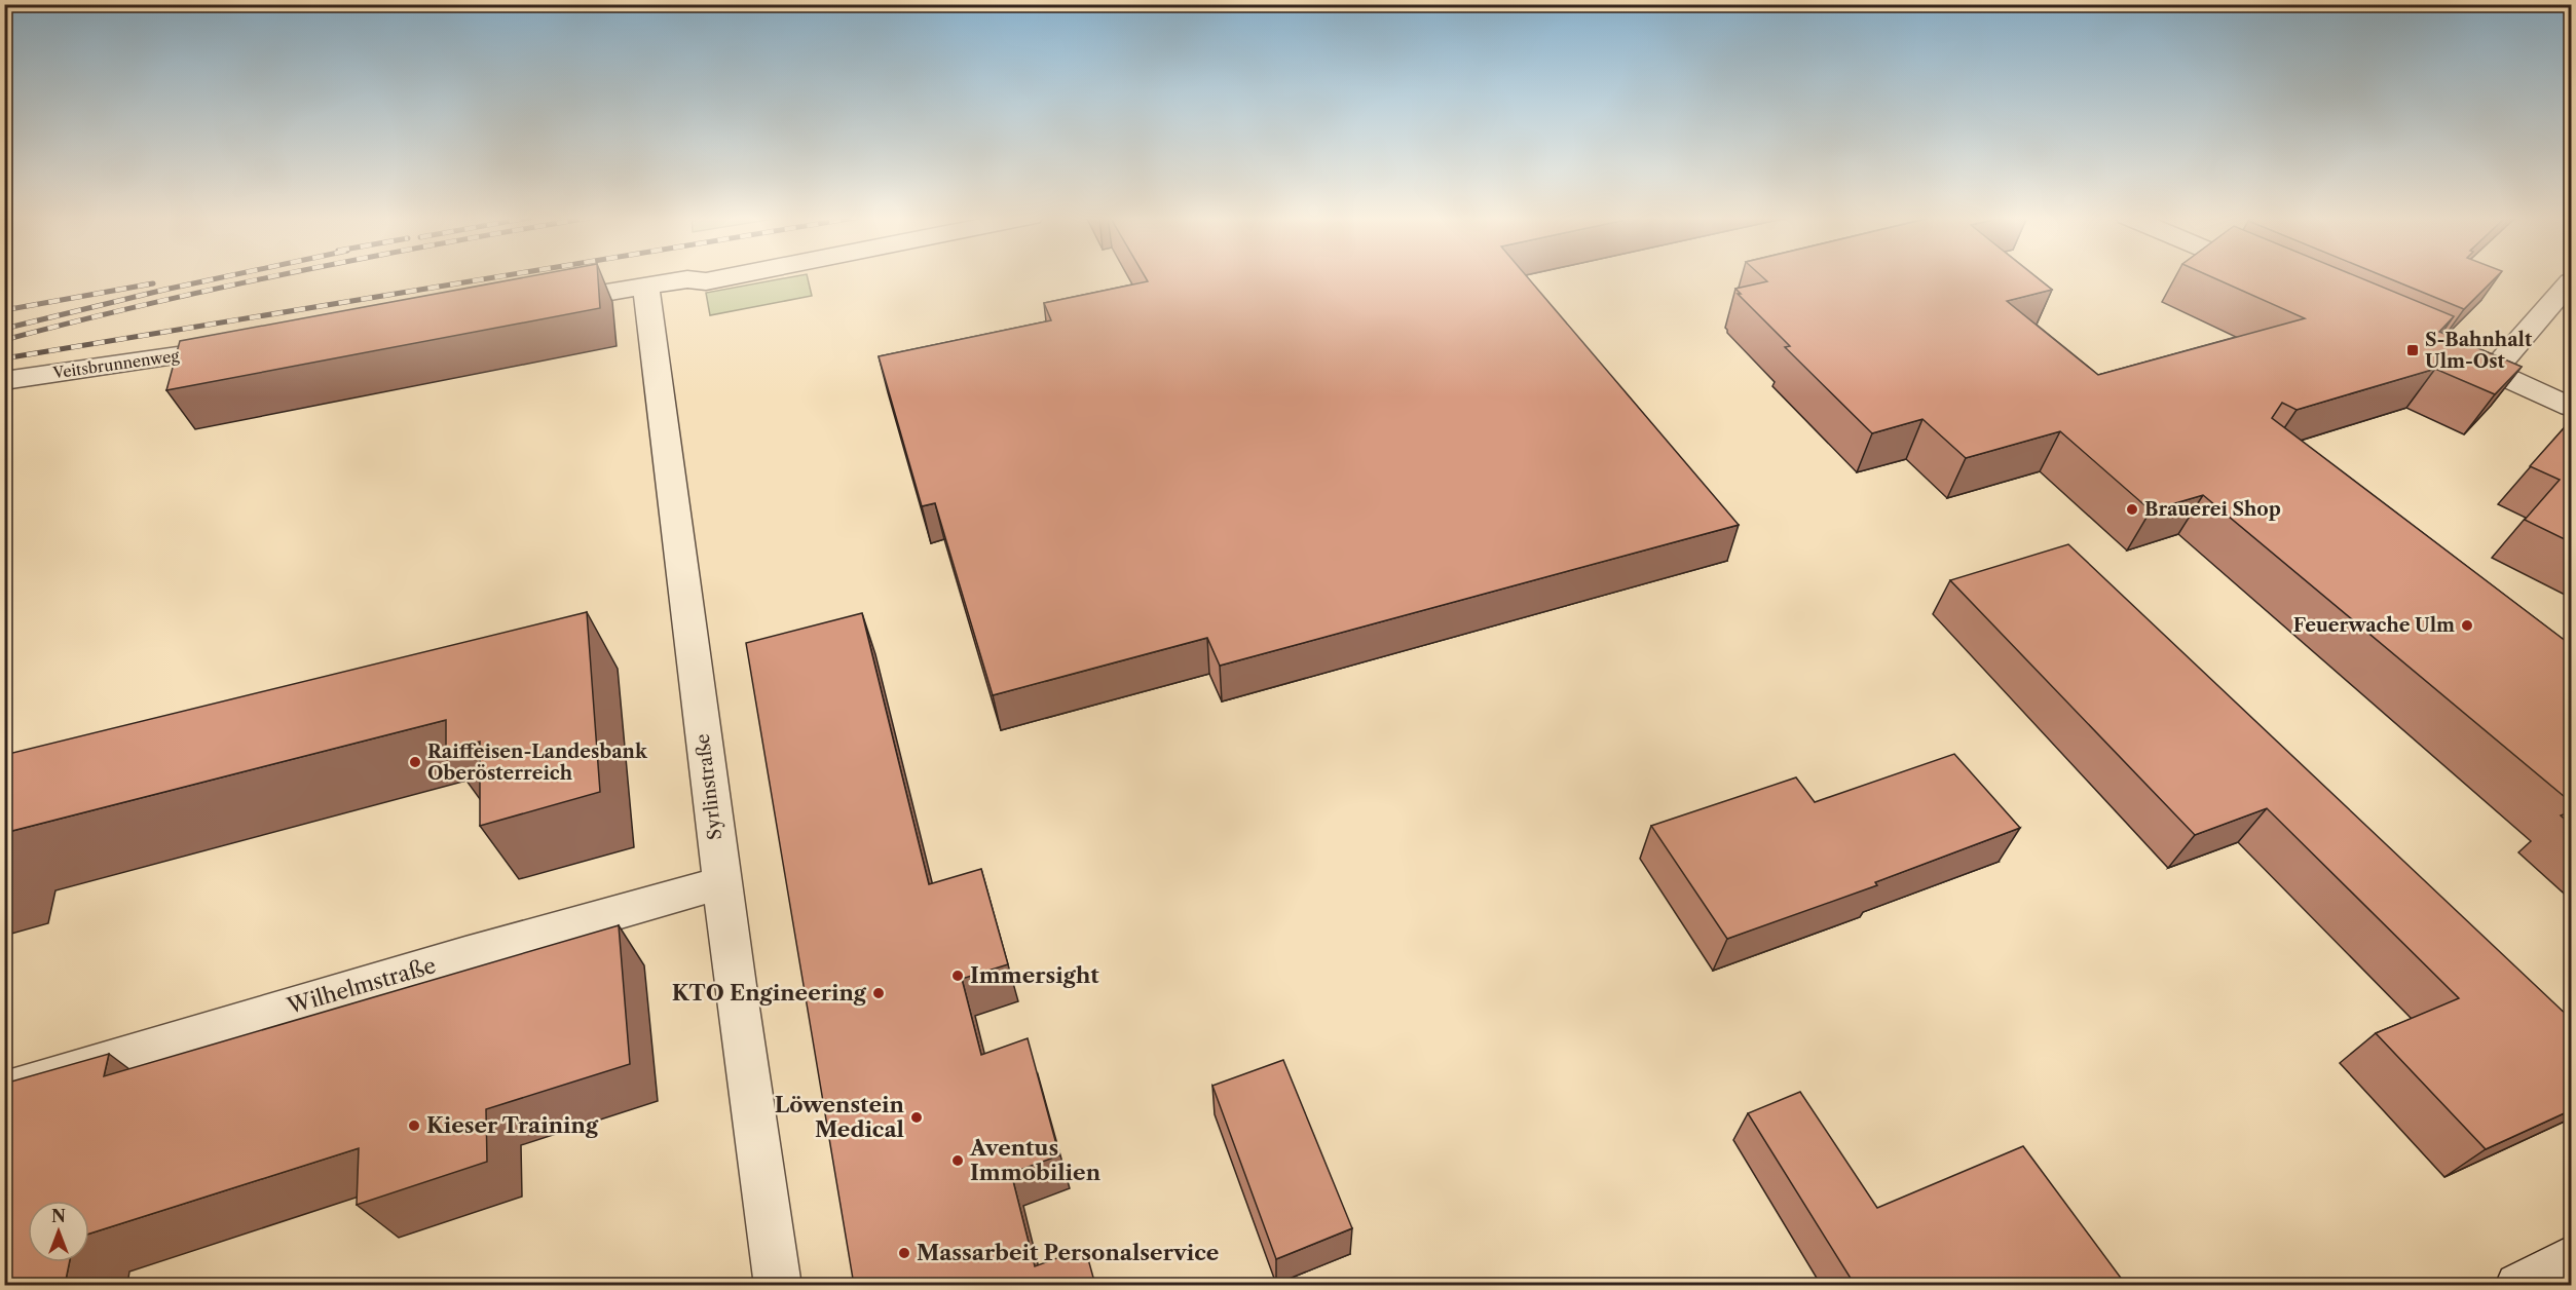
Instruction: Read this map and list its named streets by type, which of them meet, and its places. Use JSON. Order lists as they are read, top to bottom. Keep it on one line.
{"streets":{"street":["Veitsbrunnenweg","Syrlinstraße","Wilhelmstraße"]},"crossings":[["Syrlinstraße","Wilhelmstraße"]],"places":{"transit":["S-Bahnhalt Ulm-Ost"],"other":["Brauerei Shop","Feuerwache Ulm","Raiffeisen-Landesbank Oberösterreich","Immersight","KTO Engineering","Löwenstein Medical","Kieser Training","Aventus Immobilien","Massarbeit Personalservice"]},"north":"top"}
